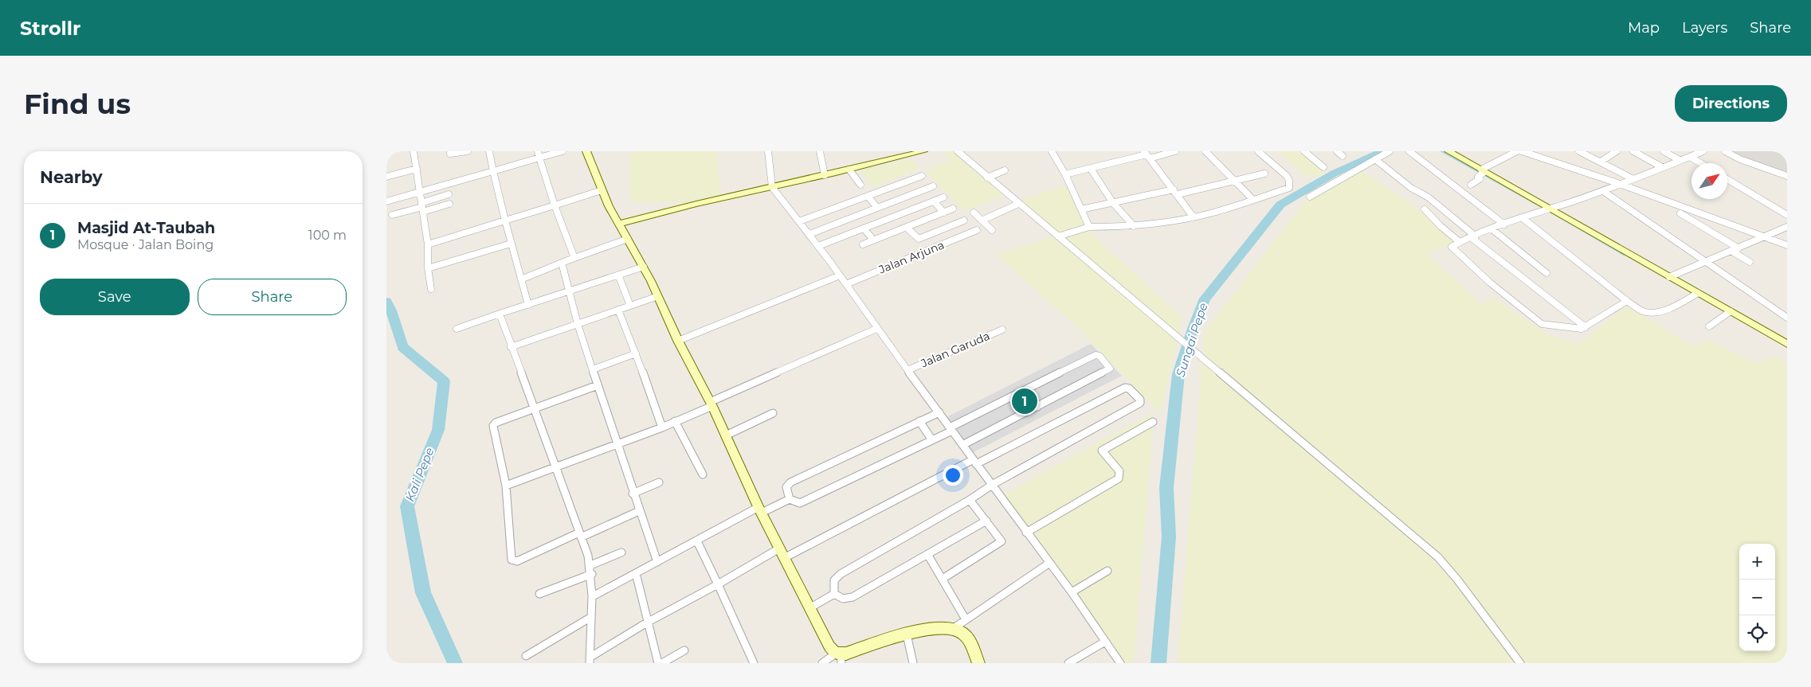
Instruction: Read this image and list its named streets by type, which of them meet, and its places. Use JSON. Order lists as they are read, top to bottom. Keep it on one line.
{"streets":{"street":["Jalan Arjuna","Jalan Garuda"]},"water":["Sungai Pepe","Kali Pepe"],"north":"top right","page":{"header":"Strollr","nav":["Map","Layers","Share"],"buttons":["Directions",["Save","Share"]],"title":"Find us","heading":"Nearby","list":[{"mark":"1","name":"Masjid At-Taubah","note":"Mosque · Jalan Boing","value":"100 m"}],"pins":"1","map_buttons":["+","−"]}}
